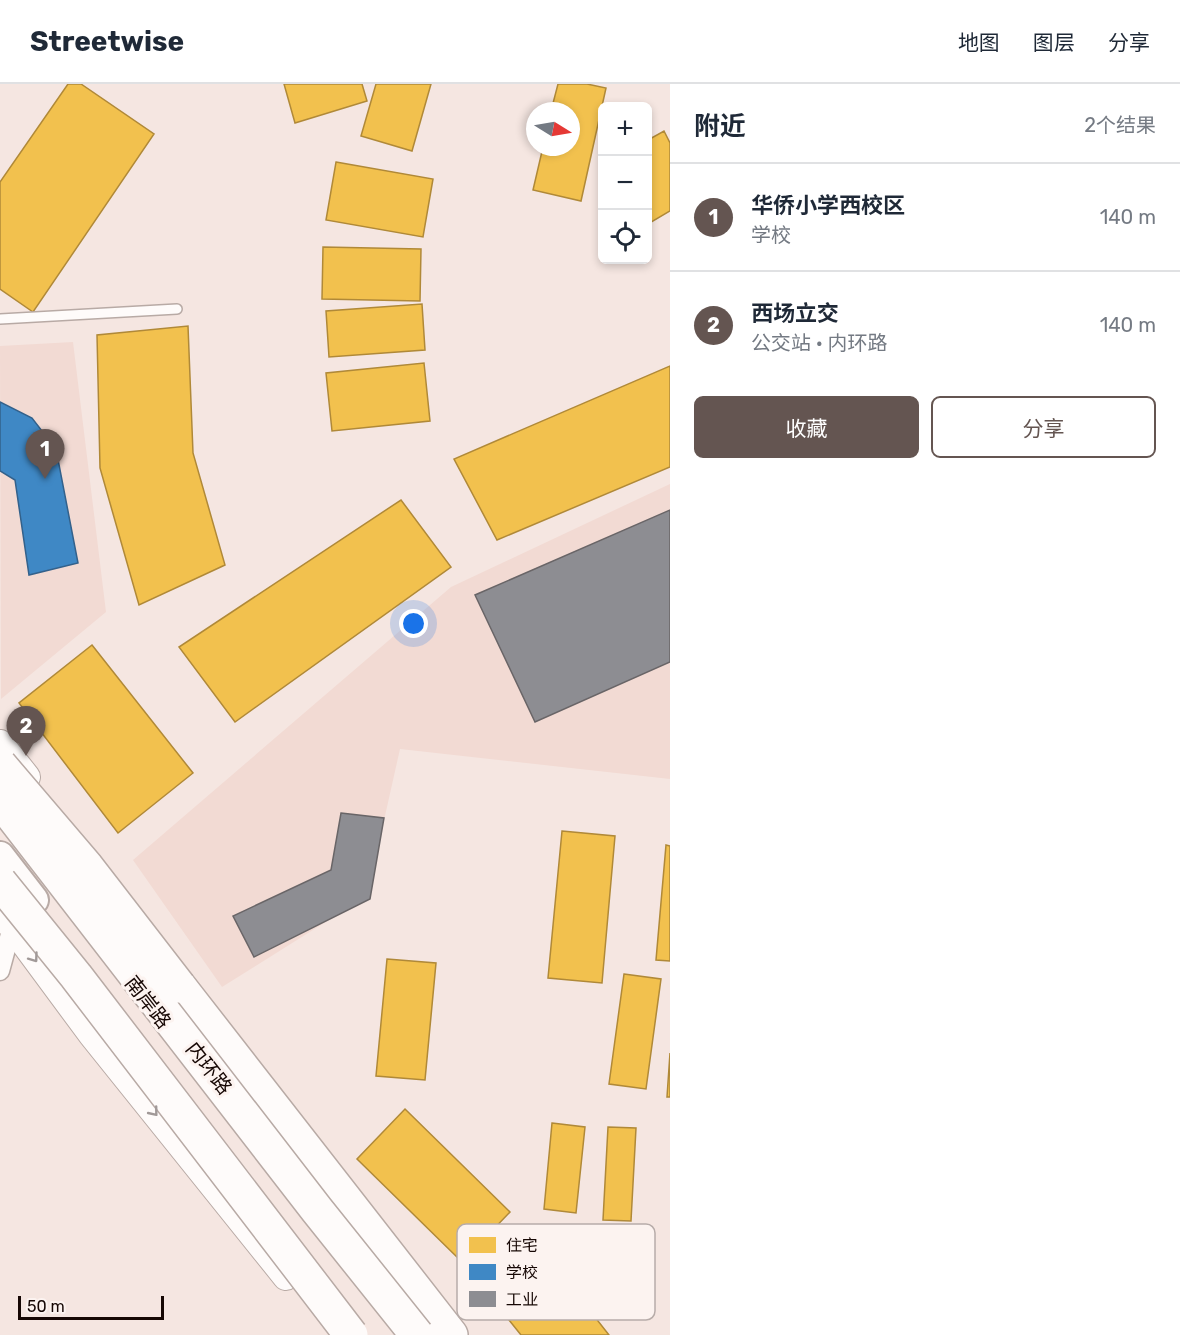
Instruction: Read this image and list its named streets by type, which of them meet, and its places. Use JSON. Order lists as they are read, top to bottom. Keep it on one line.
{"streets":{"highway":["内环路"],"main road":["南岸路"]},"legend":["住宅","学校","工业"],"scale_bar":"50 m","north":"right","page":{"header":"Streetwise","nav":["地图","图层","分享"],"heading":["附近","2个结果"],"map_buttons":["+","−"],"list":[{"mark":"1","name":"华侨小学西校区","note":"学校","value":"140 m"},{"mark":"2","name":"西场立交","note":"公交站 · 内环路","value":"140 m"}],"buttons":["收藏","分享"],"pins":["1","2"],"scale":"50 m"}}
